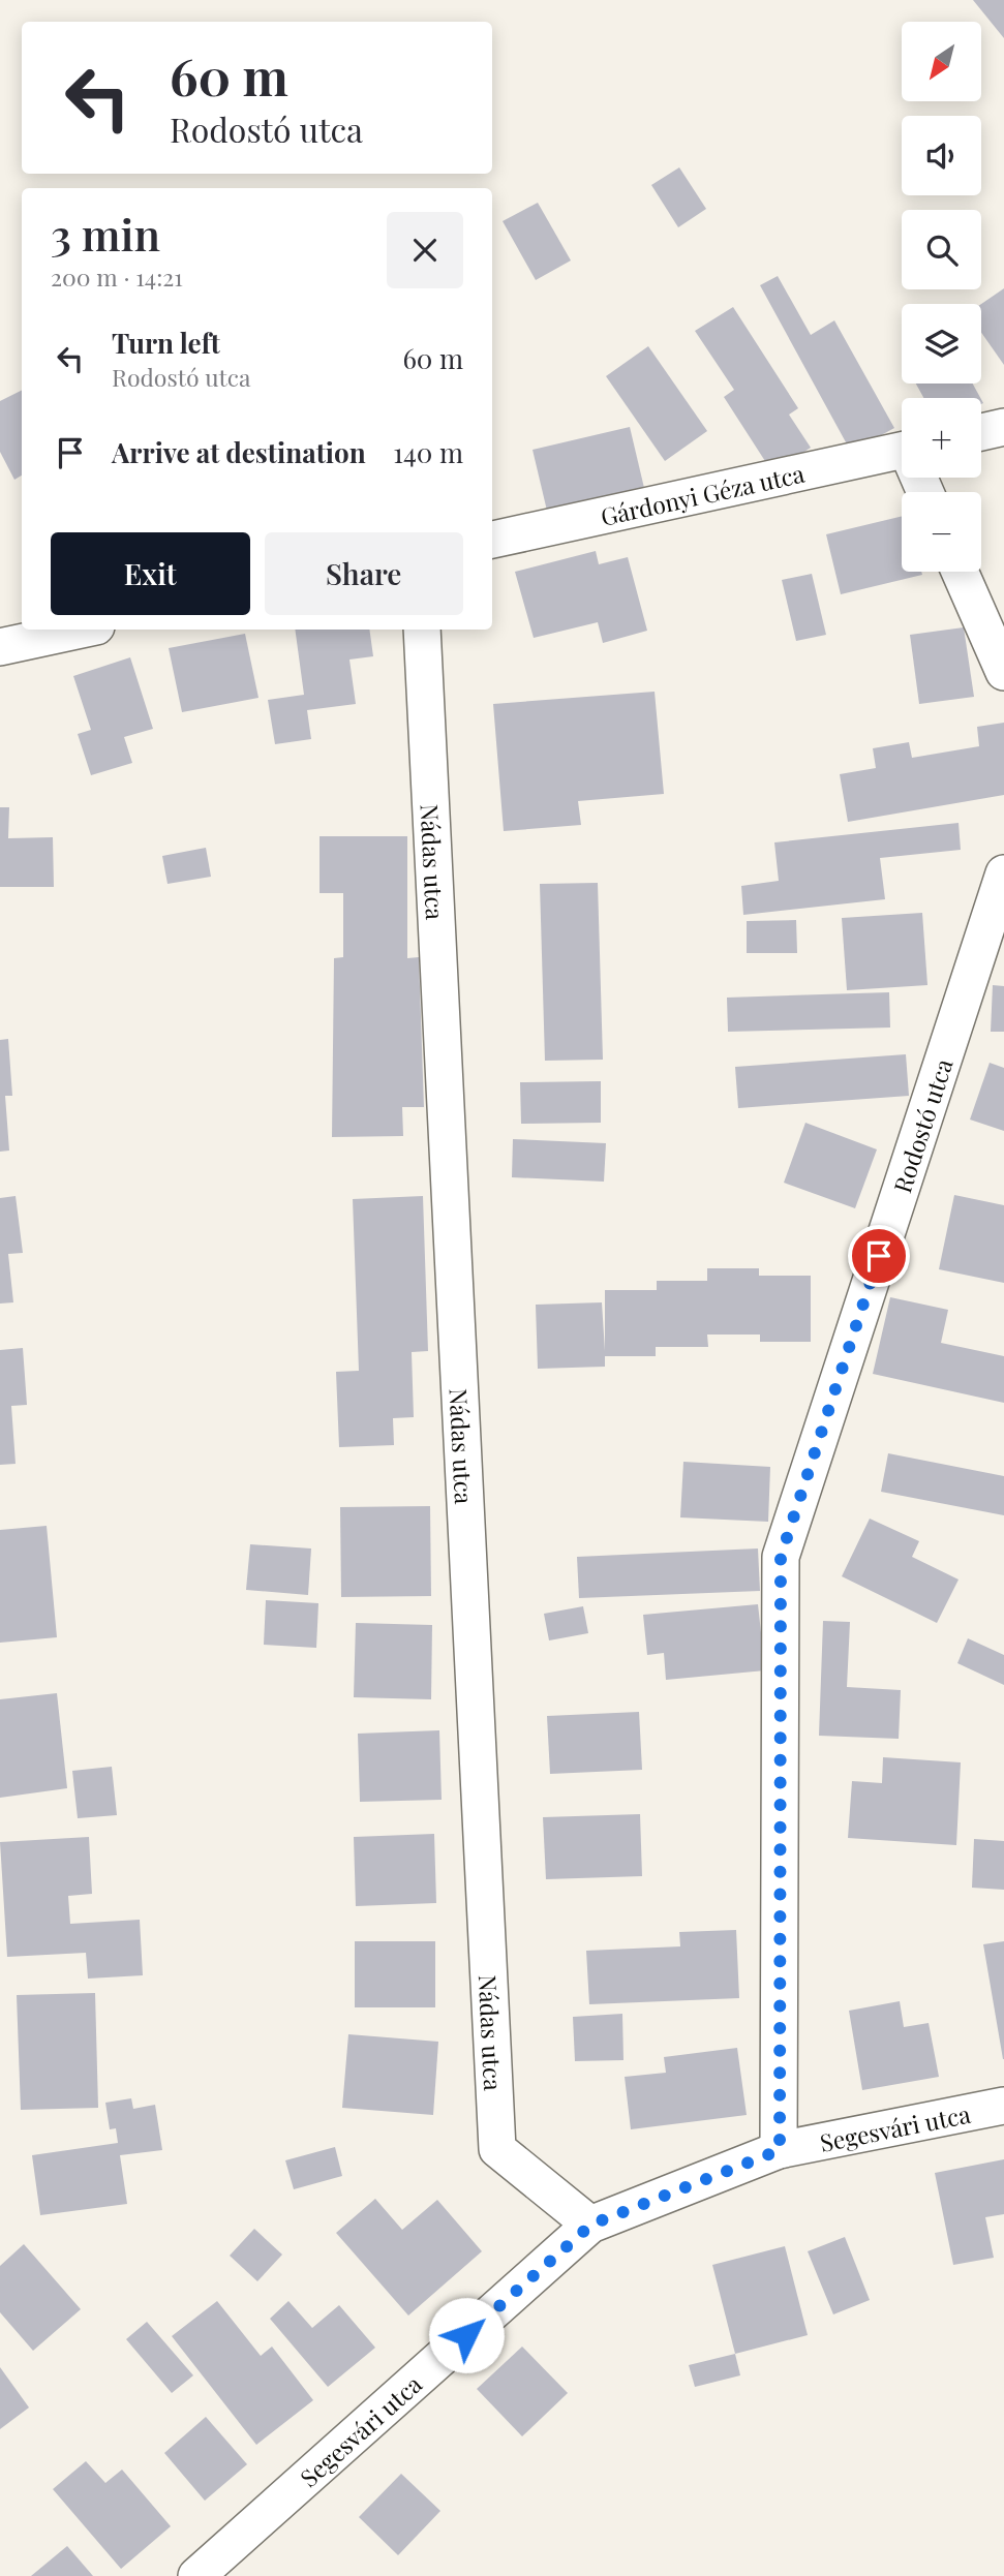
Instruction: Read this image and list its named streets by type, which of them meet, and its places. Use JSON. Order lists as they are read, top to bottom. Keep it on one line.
{"streets":{"street":["Gárdonyi Géza utca","Nádas utca","Rodostó utca","Segesvári utca"]},"crossings":[["Nádas utca","Segesvári utca"],["Rodostó utca","Segesvári utca"]],"north":"bottom left","page":{"map_buttons":["+","−"],"turn":["60 m","Rodostó utca"],"heading":["3 min","200 m · 14:21"],"list":[{"name":"Turn left","note":"Rodostó utca","value":"60 m"},{"name":"Arrive at destination","value":"140 m"}],"buttons":["Exit","Share"]}}
